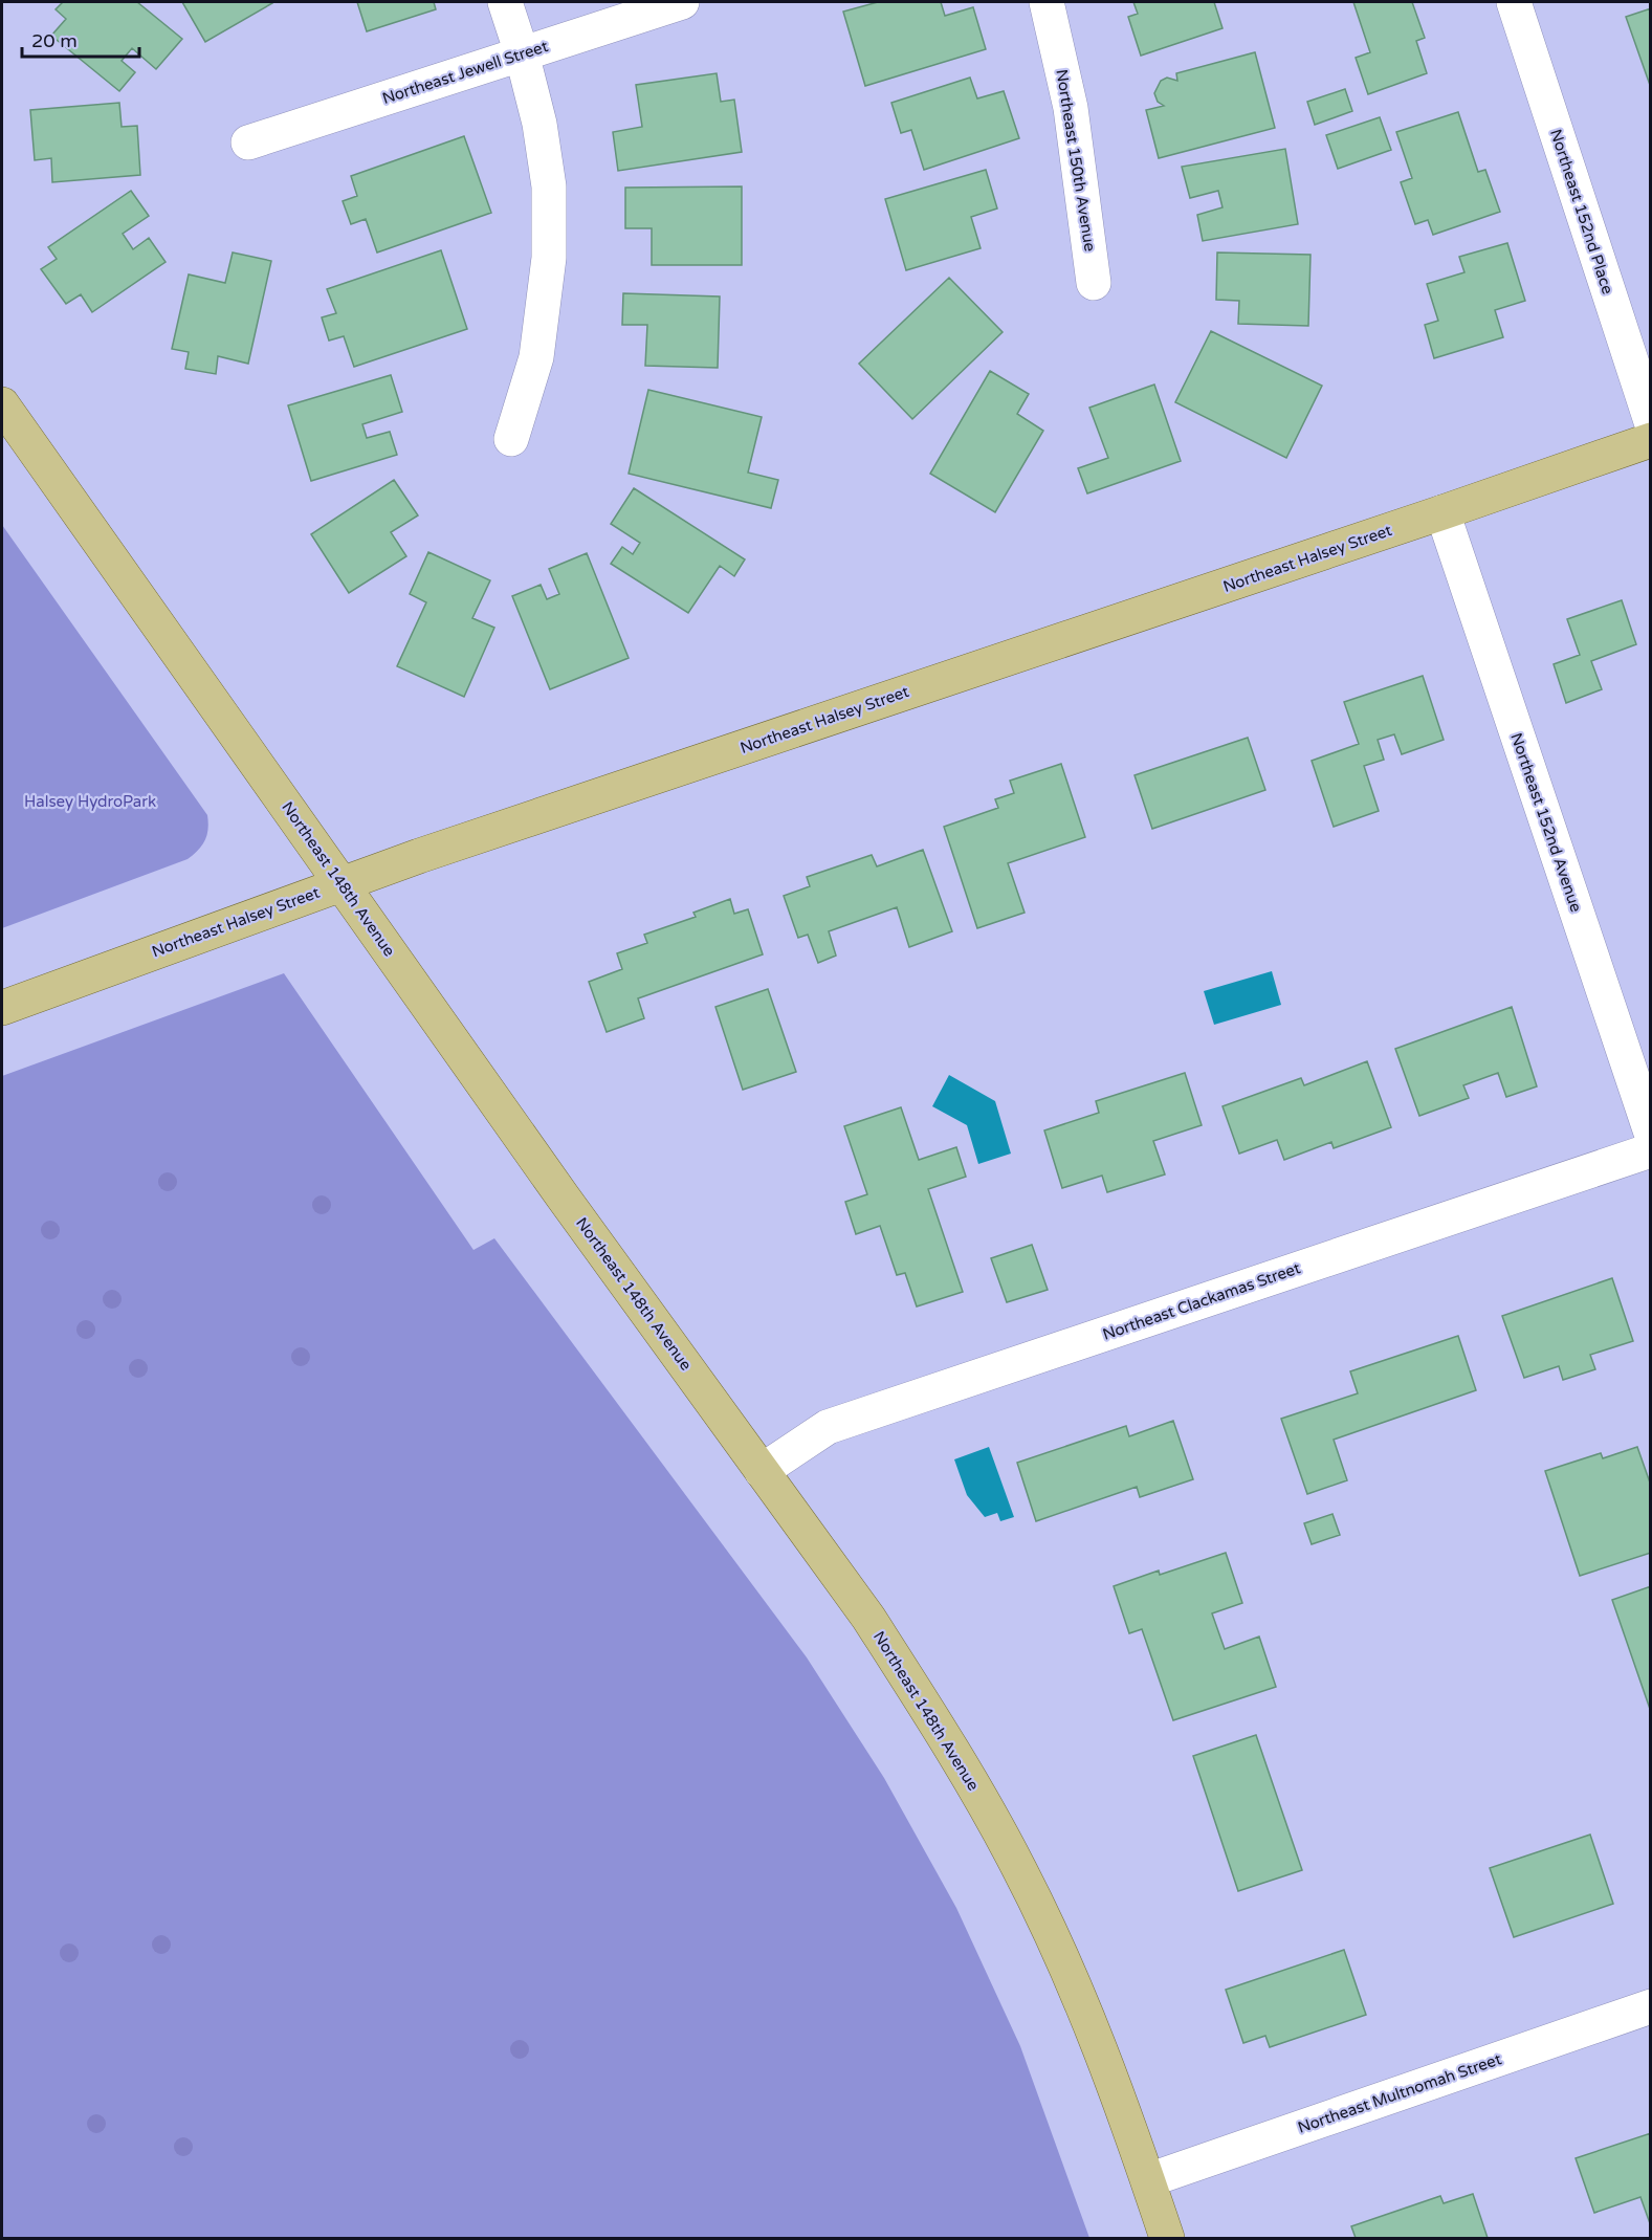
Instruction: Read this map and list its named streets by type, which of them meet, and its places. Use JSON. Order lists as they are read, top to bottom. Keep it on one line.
{"streets":{"main road":["Northeast Halsey Street","Northeast 148th Avenue"],"street":["Northeast Jewell Street","Northeast 150th Avenue","Northeast 152nd Place","Northeast 152nd Avenue","Northeast Clackamas Street","Northeast Multnomah Street"]},"crossings":[["Northeast Halsey Street","Northeast 152nd Avenue"],["Northeast Halsey Street","Northeast 148th Avenue"],["Northeast 148th Avenue","Northeast Clackamas Street"],["Northeast 148th Avenue","Northeast Multnomah Street"]],"parks":["Halsey HydroPark"],"scale_bar":"20 m"}
